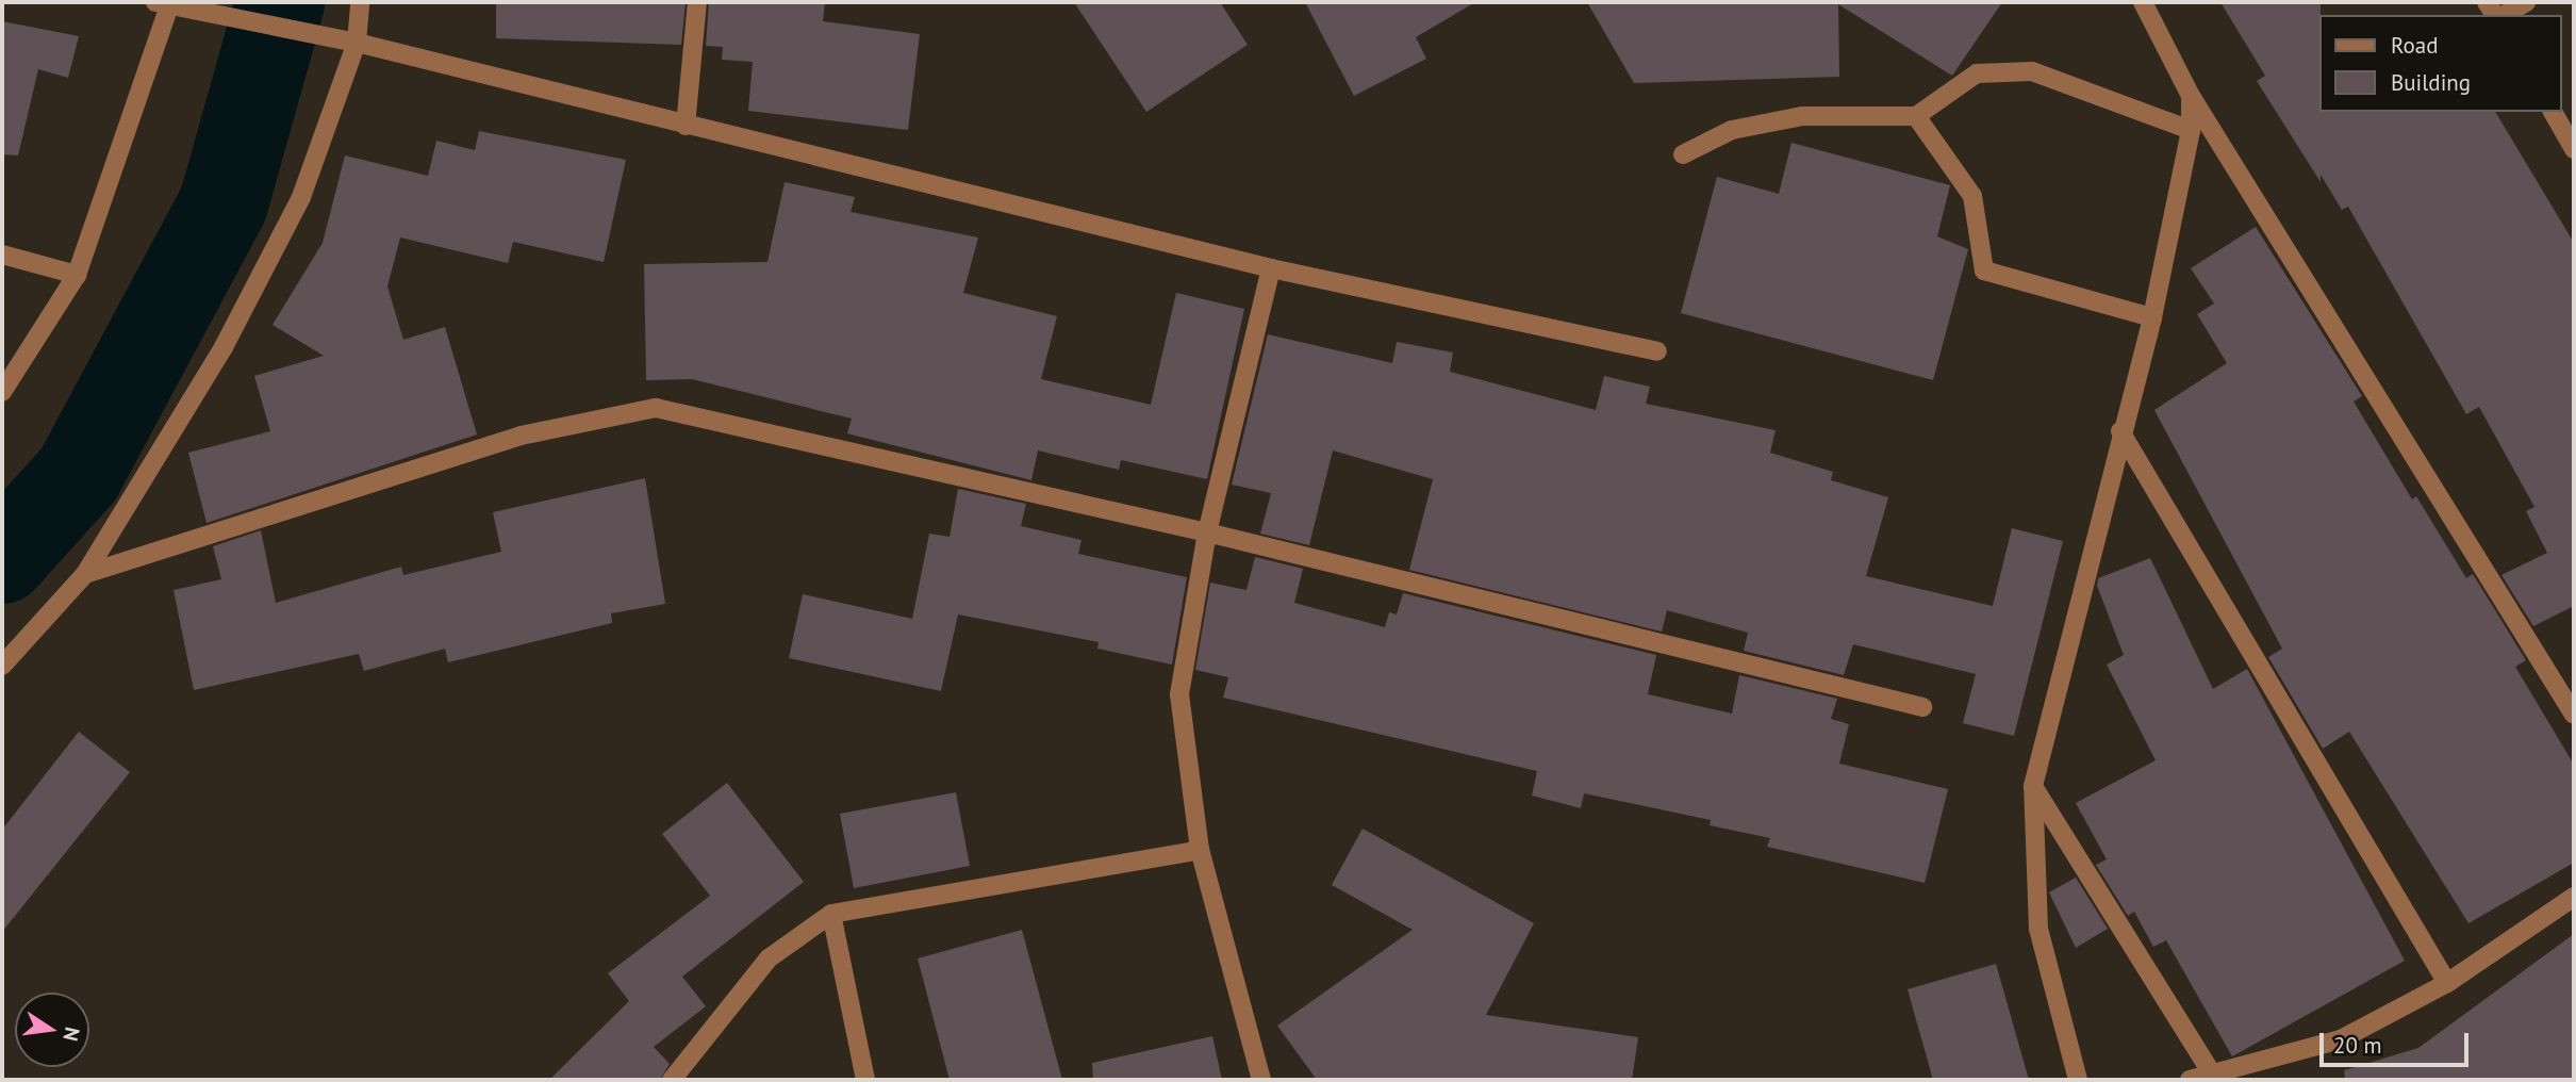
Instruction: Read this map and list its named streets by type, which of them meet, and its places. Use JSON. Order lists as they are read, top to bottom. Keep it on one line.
{"legend":["Road","Building"],"scale_bar":"20 m","north":"right"}
